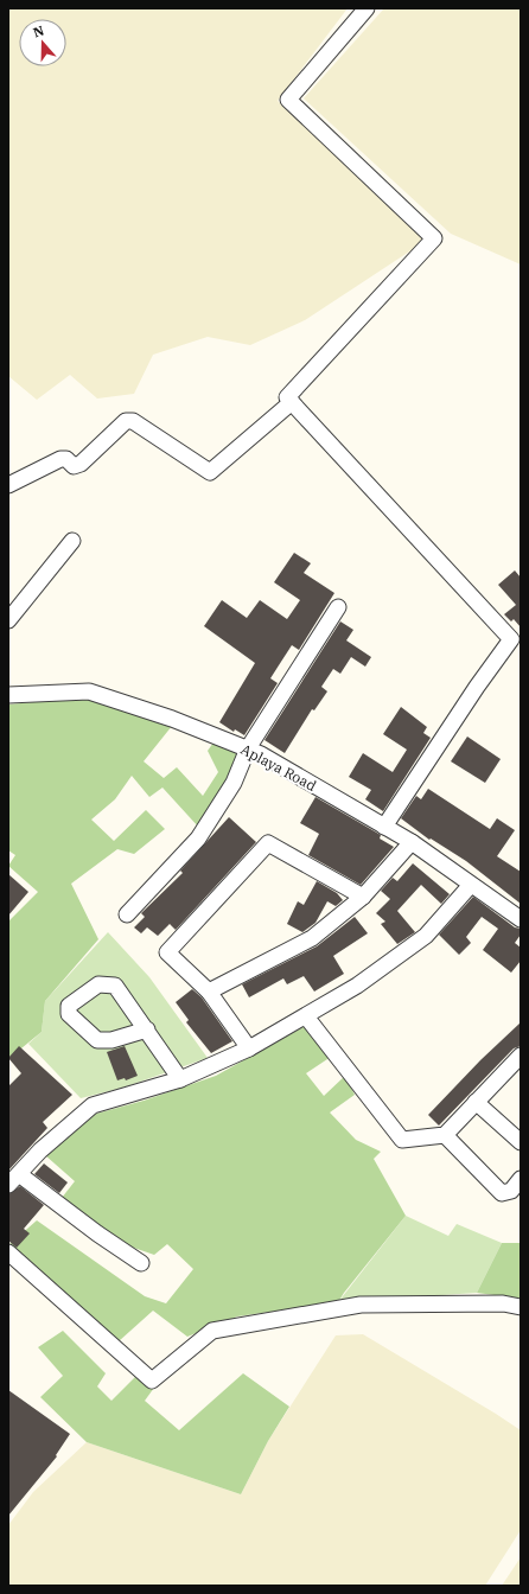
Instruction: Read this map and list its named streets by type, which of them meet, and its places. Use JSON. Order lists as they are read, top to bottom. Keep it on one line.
{"streets":{"street":["Aplaya Road"]},"north":"top"}
